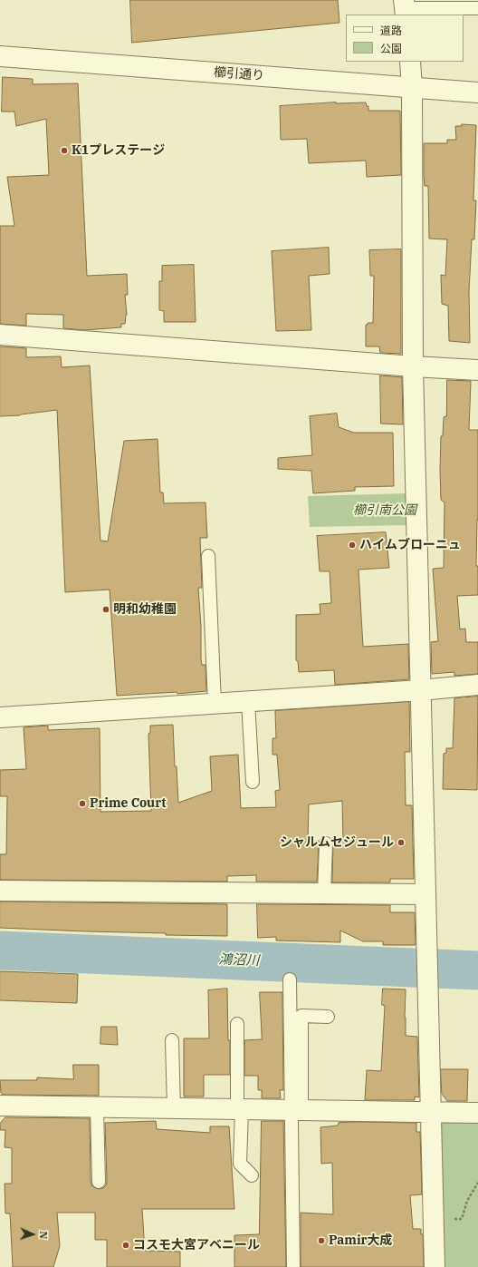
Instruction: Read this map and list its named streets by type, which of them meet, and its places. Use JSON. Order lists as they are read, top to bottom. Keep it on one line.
{"streets":{"street":["櫛引通り"]},"water":["鴻沼川"],"parks":["櫛引南公園"],"places":["K1プレステージ","ハイムブローニュ","明和幼稚園","Prime Court","シャルムセジュール","Pamir大成","コスモ大宮アベニール"],"legend":["道路","公園"],"north":"right"}
